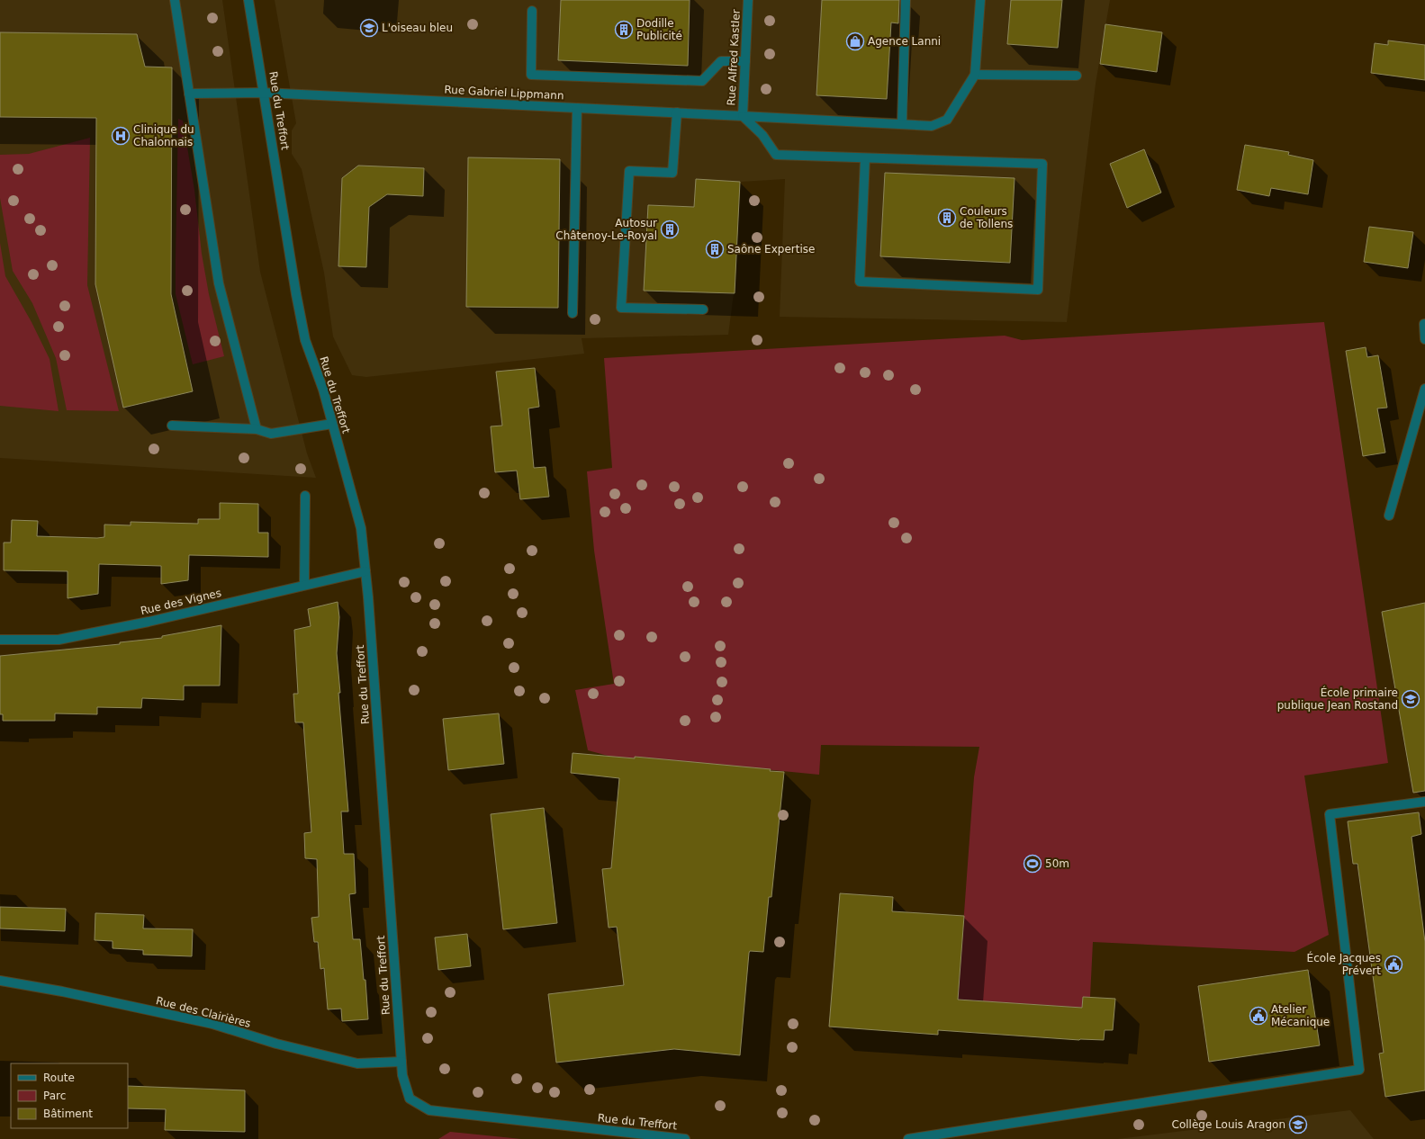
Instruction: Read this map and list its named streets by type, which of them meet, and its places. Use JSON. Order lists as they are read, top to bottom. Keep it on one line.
{"streets":{"street":["Rue Alfred Kastler","Rue Gabriel Lippmann","Rue du Treffort","Rue des Vignes","Rue des Clairières"]},"crossings":[["Rue Alfred Kastler","Rue Gabriel Lippmann"],["Rue Gabriel Lippmann","Rue du Treffort"],["Rue du Treffort","Rue des Vignes"],["Rue du Treffort","Rue des Clairières"]],"places":{"school or university":["L'oiseau bleu","École primaire publique Jean Rostand","Collège Louis Aragon"],"building":["Dodille Publicité","Couleurs de Tollens","Autosur Châtenoy-Le-Royal","Saône Expertise"],"shop":["Agence Lanni"],"hospital":["Clinique du Chalonnais"],"sports":["50m"],"public building":["École Jacques Prévert","Atelier Mécanique"]},"legend":["Route","Parc","Bâtiment"]}
